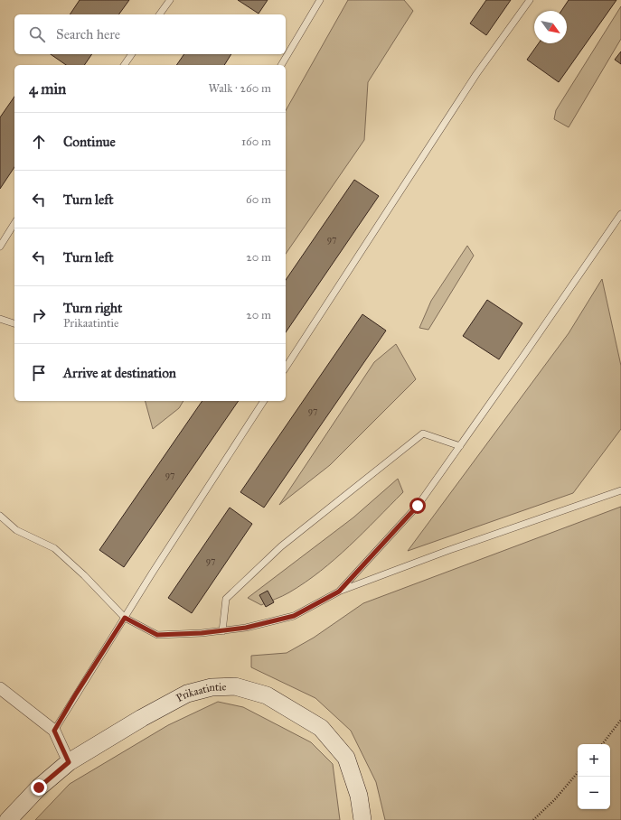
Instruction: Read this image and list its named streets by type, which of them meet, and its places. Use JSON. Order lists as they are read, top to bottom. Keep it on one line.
{"streets":{"street":["Prikaatintie"]},"house_numbers":["97","97","97","97"],"north":"bottom right","page":{"search":"Search here","heading":["4 min","Walk · 260 m"],"list":[["Continue","160 m"],["Turn left","60 m"],["Turn left","20 m"],["Turn right","Prikaatintie","20 m"],"Arrive at destination"],"map_buttons":["+","−"]}}
